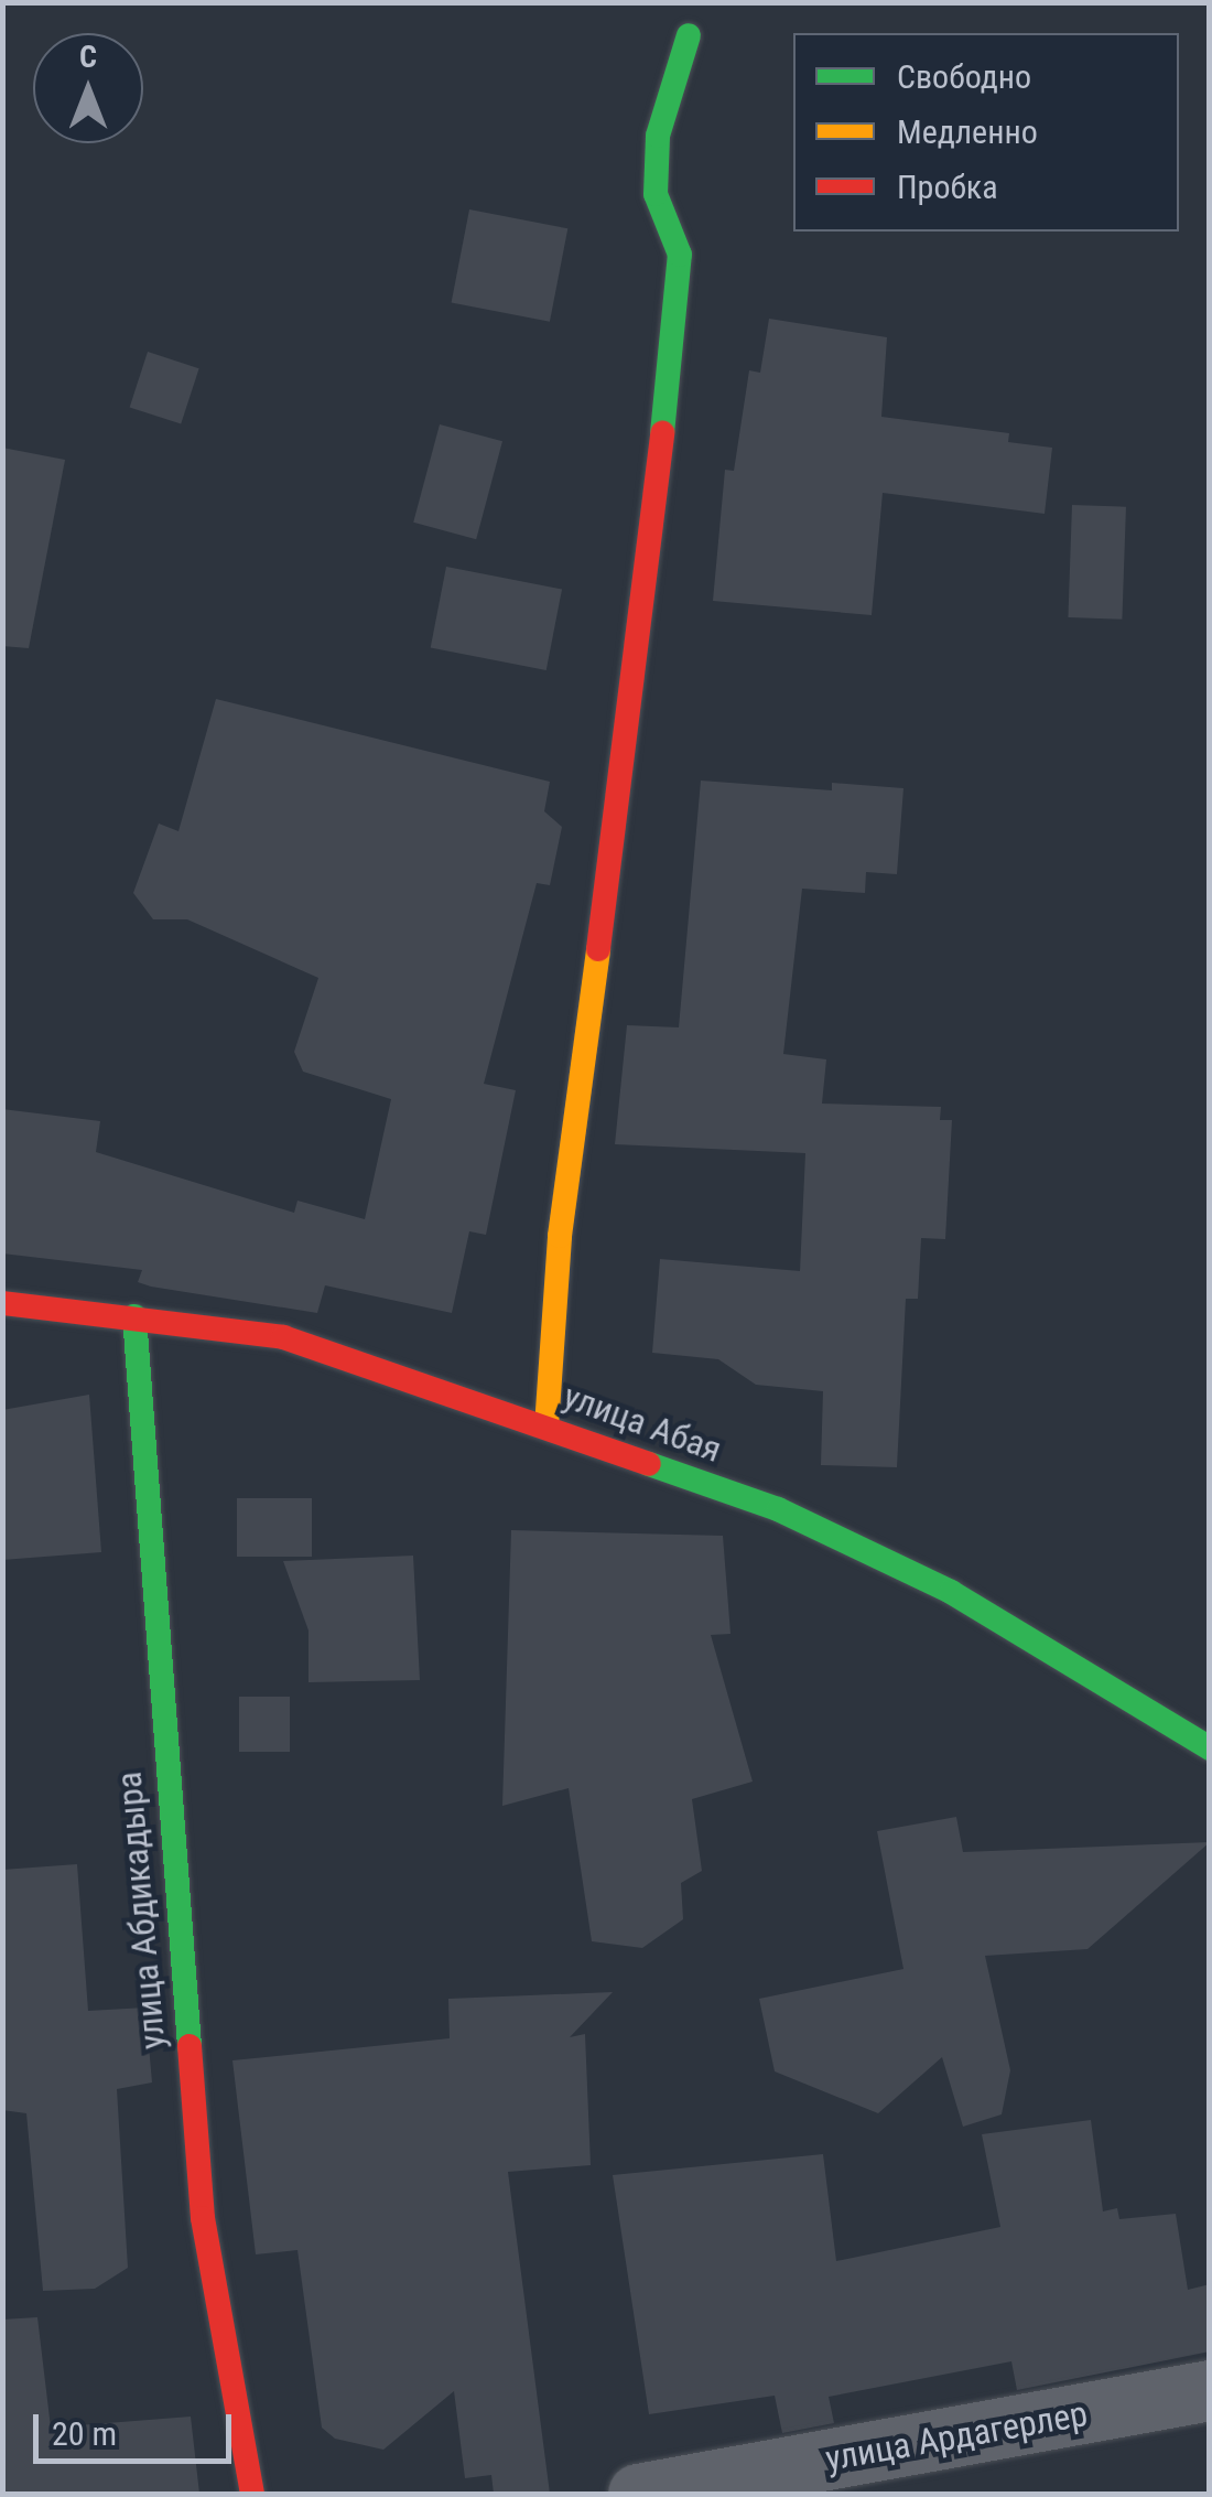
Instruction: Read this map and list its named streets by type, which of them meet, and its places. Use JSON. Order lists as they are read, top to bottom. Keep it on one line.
{"streets":{"street":["улица Абая","улица Абдикадыра","улица Ардагерлер"]},"crossings":[["улица Абая","улица Абдикадыра"]],"legend":["Свободно","Медленно","Пробка"],"scale_bar":"20 m","north":"top"}
